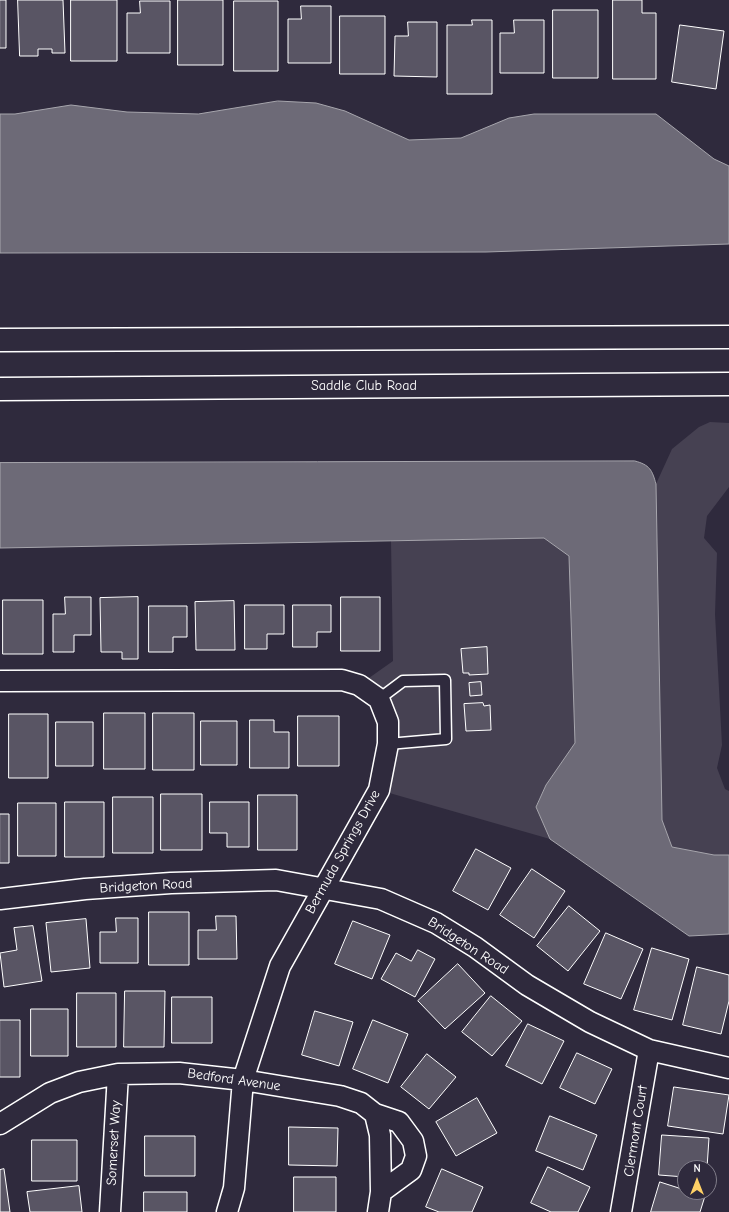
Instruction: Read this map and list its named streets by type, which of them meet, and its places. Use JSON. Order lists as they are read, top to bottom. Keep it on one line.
{"streets":{"street":["Saddle Club Road","Bermuda Springs Drive","Bridgeton Road","Bedford Avenue","Clermont Court","Somerset Way"]},"crossings":[["Bermuda Springs Drive","Bridgeton Road"],["Bermuda Springs Drive","Bedford Avenue"],["Bridgeton Road","Clermont Court"],["Bedford Avenue","Somerset Way"]],"north":"top"}
